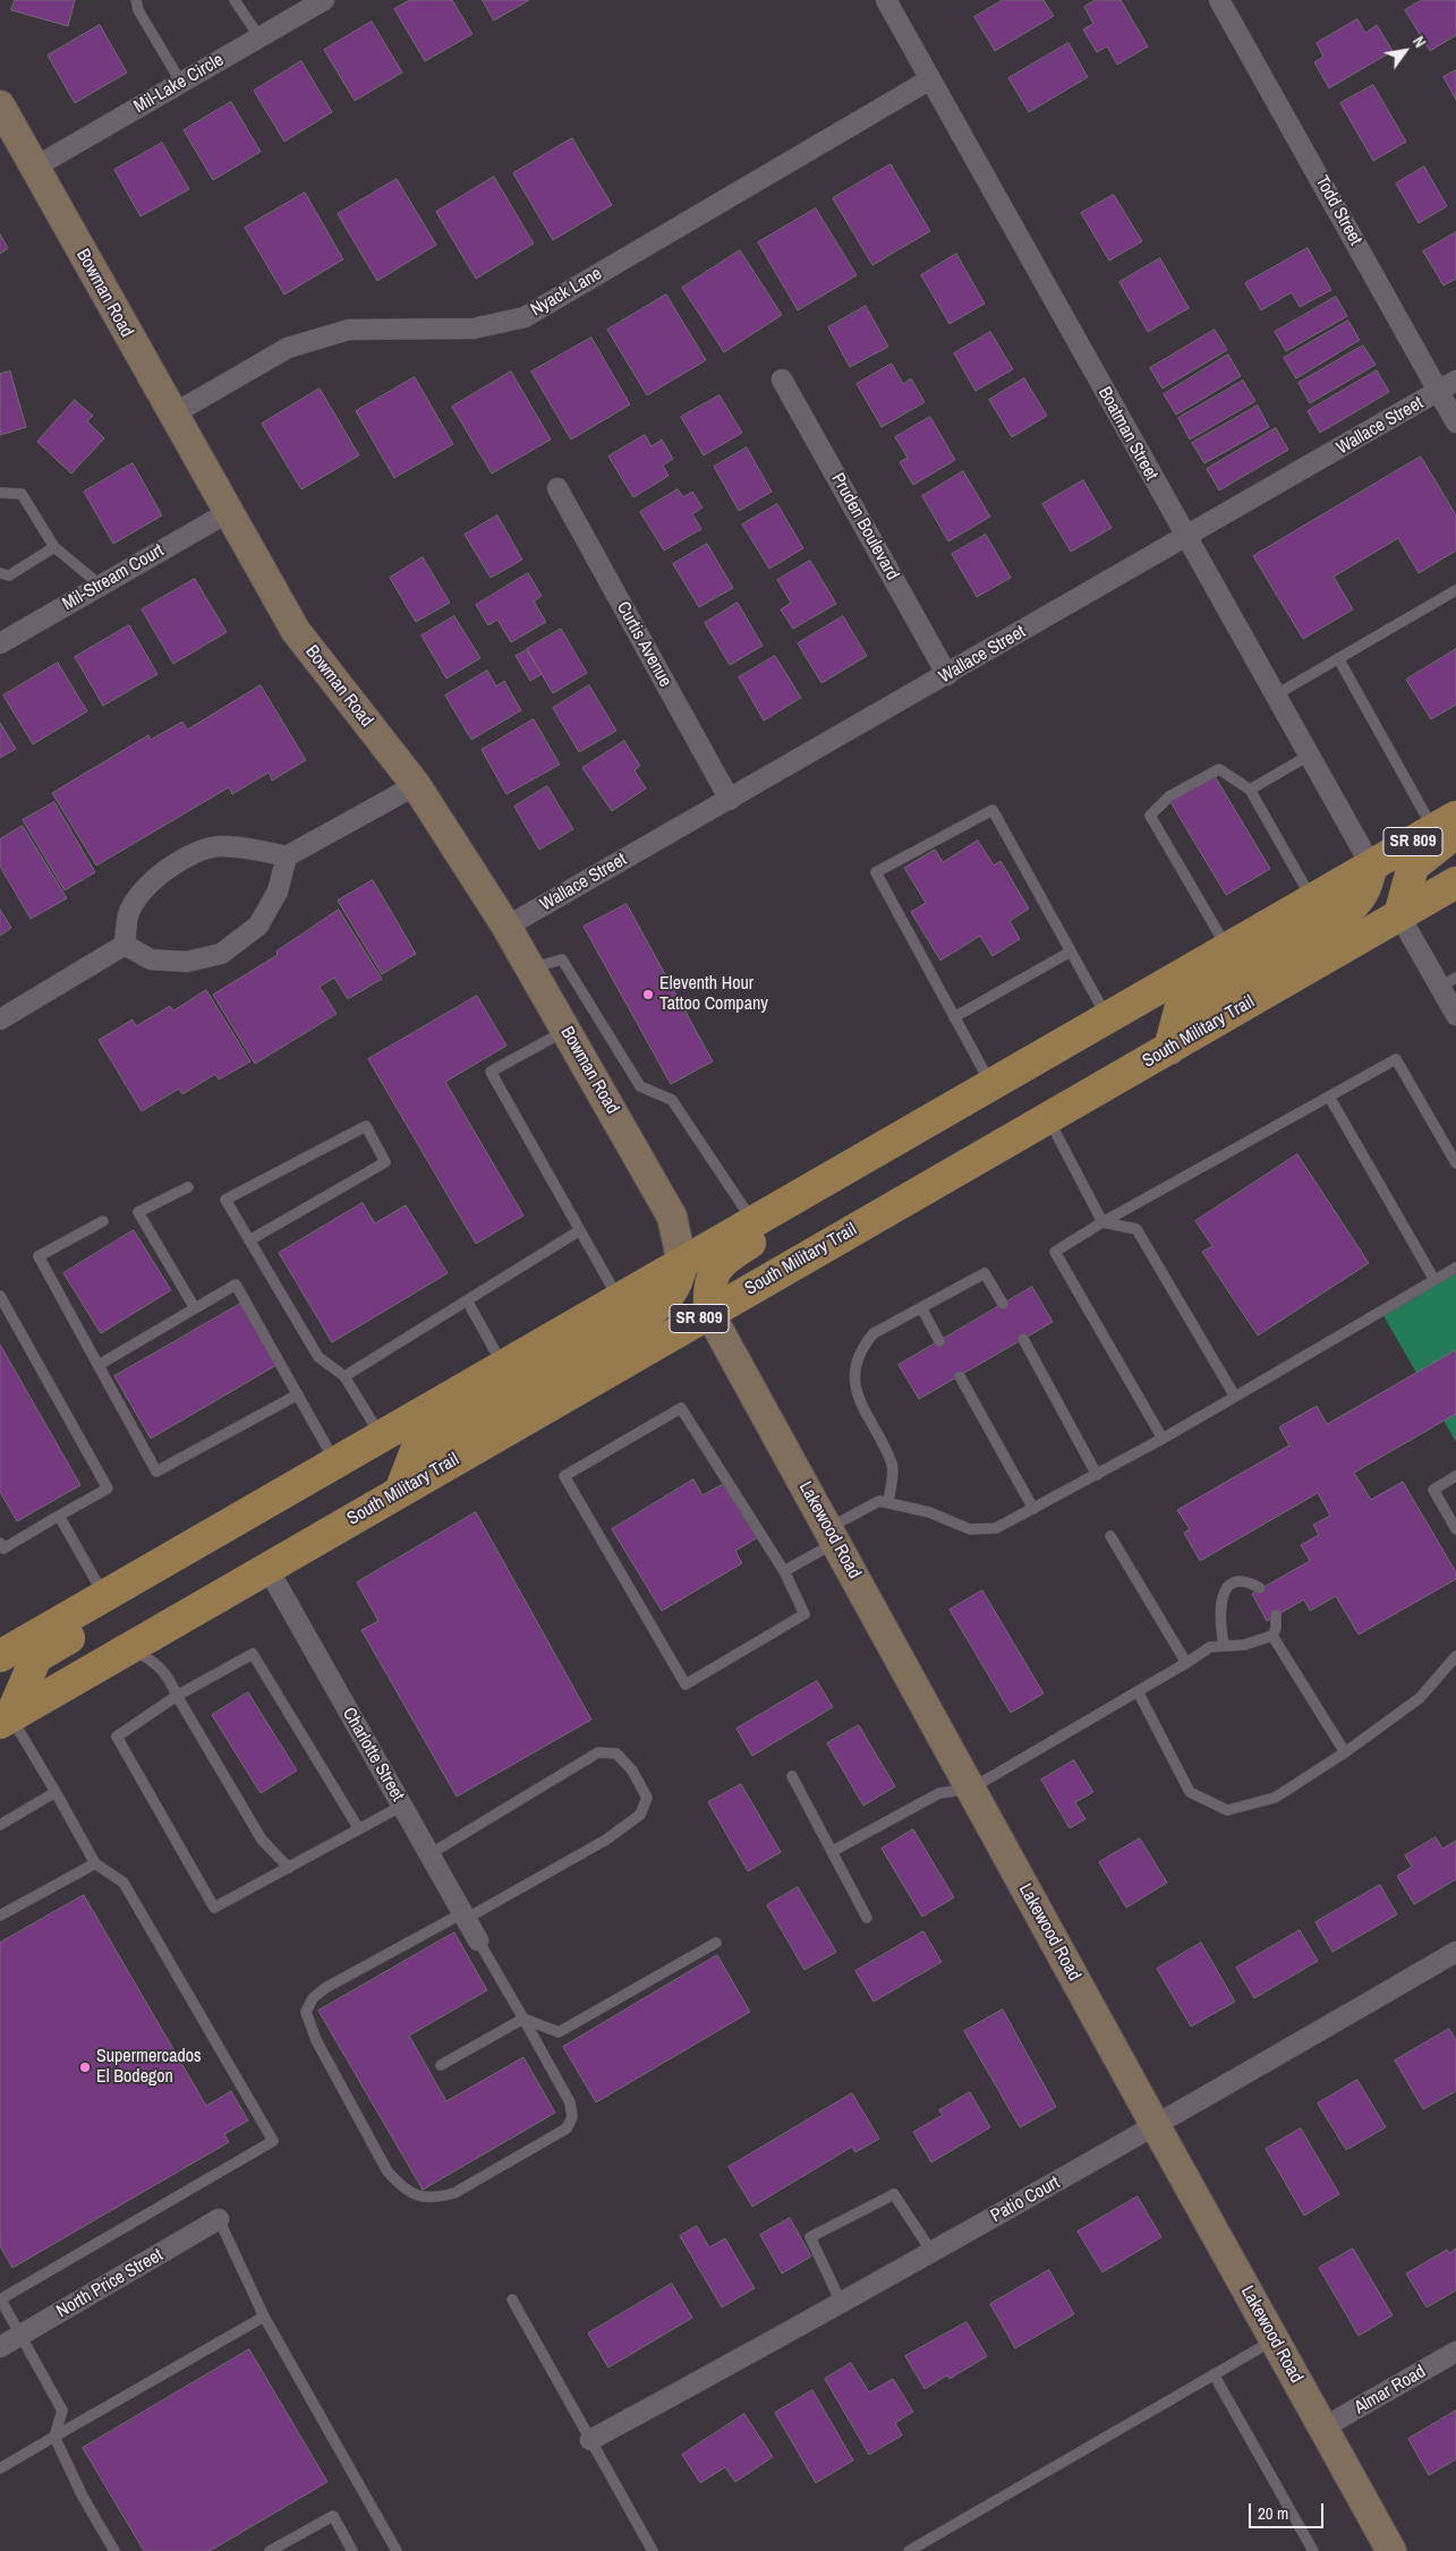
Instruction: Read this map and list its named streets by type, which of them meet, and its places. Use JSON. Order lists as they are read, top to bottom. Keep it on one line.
{"streets":{"main road":["SR 809","South Military Trail"],"street":["Mil-Lake Circle","Todd Street","Nyack Lane","Bowman Road","Wallace Street","Boatman Street","Pruden Boulevard","Mil-Stream Court","Curtis Avenue","Lakewood Road","Charlotte Street","Patio Court","North Price Street","Almar Road"]},"crossings":[["Mil-Lake Circle","Bowman Road"],["Todd Street","Wallace Street"],["Nyack Lane","Bowman Road"],["Nyack Lane","Boatman Street"],["Bowman Road","Wallace Street"],["Bowman Road","Mil-Stream Court"],["Bowman Road","SR 809"],["Wallace Street","Boatman Street"],["Wallace Street","Pruden Boulevard"],["Wallace Street","Curtis Avenue"],["Boatman Street","SR 809"],["South Military Trail","Lakewood Road"],["South Military Trail","Charlotte Street"],["Lakewood Road","Patio Court"],["Lakewood Road","Almar Road"]],"places":["Eleventh Hour Tattoo Company","Supermercados El Bodegon"],"scale_bar":"20 m","north":"top right"}
